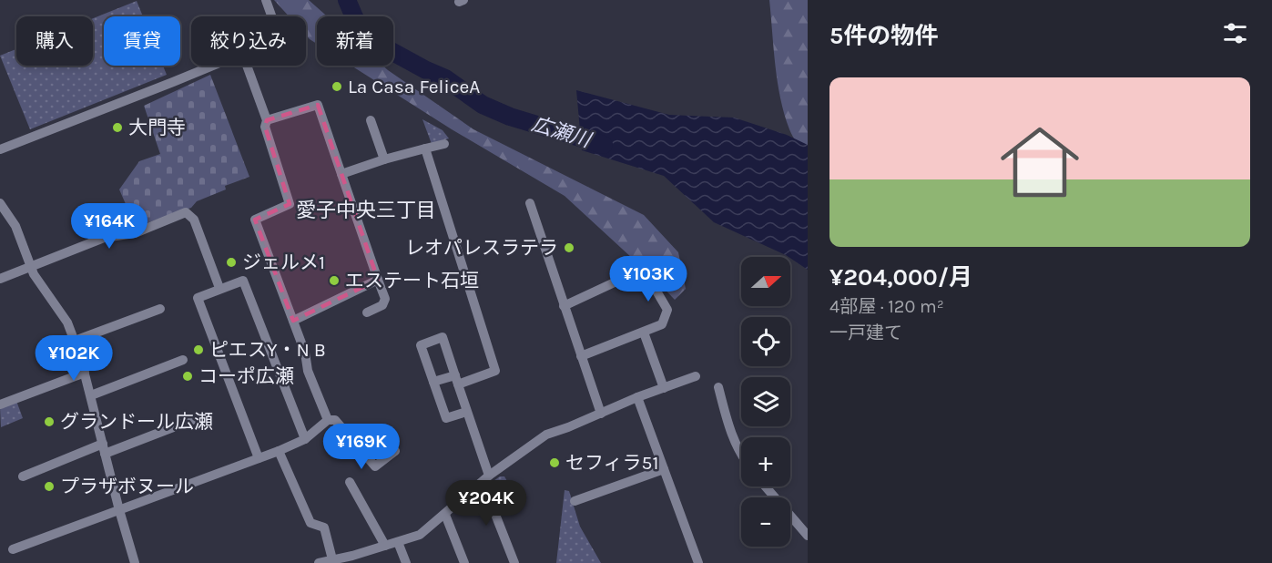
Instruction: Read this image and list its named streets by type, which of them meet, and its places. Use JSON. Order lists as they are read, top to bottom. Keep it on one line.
{"districts":["愛子中央三丁目"],"water":["広瀬川"],"places":["La Casa FeliceA","大門寺","レオパレスラテラ","ジェルメ1","エステート石垣","ピエスY・N B","コーポ広瀬","グランドール広瀬","セフィラ51","プラザボヌール"],"north":"right","page":{"heading":"5件の物件","chip":["購入","賃貸","絞り込み","新着"],"list":[{"name":"¥204,000/月","note":"4部屋 · 120 m² · 一戸建て"}],"price":["¥164K","¥103K","¥102K","¥169K","¥204K"],"map_buttons":["+","−"]}}
